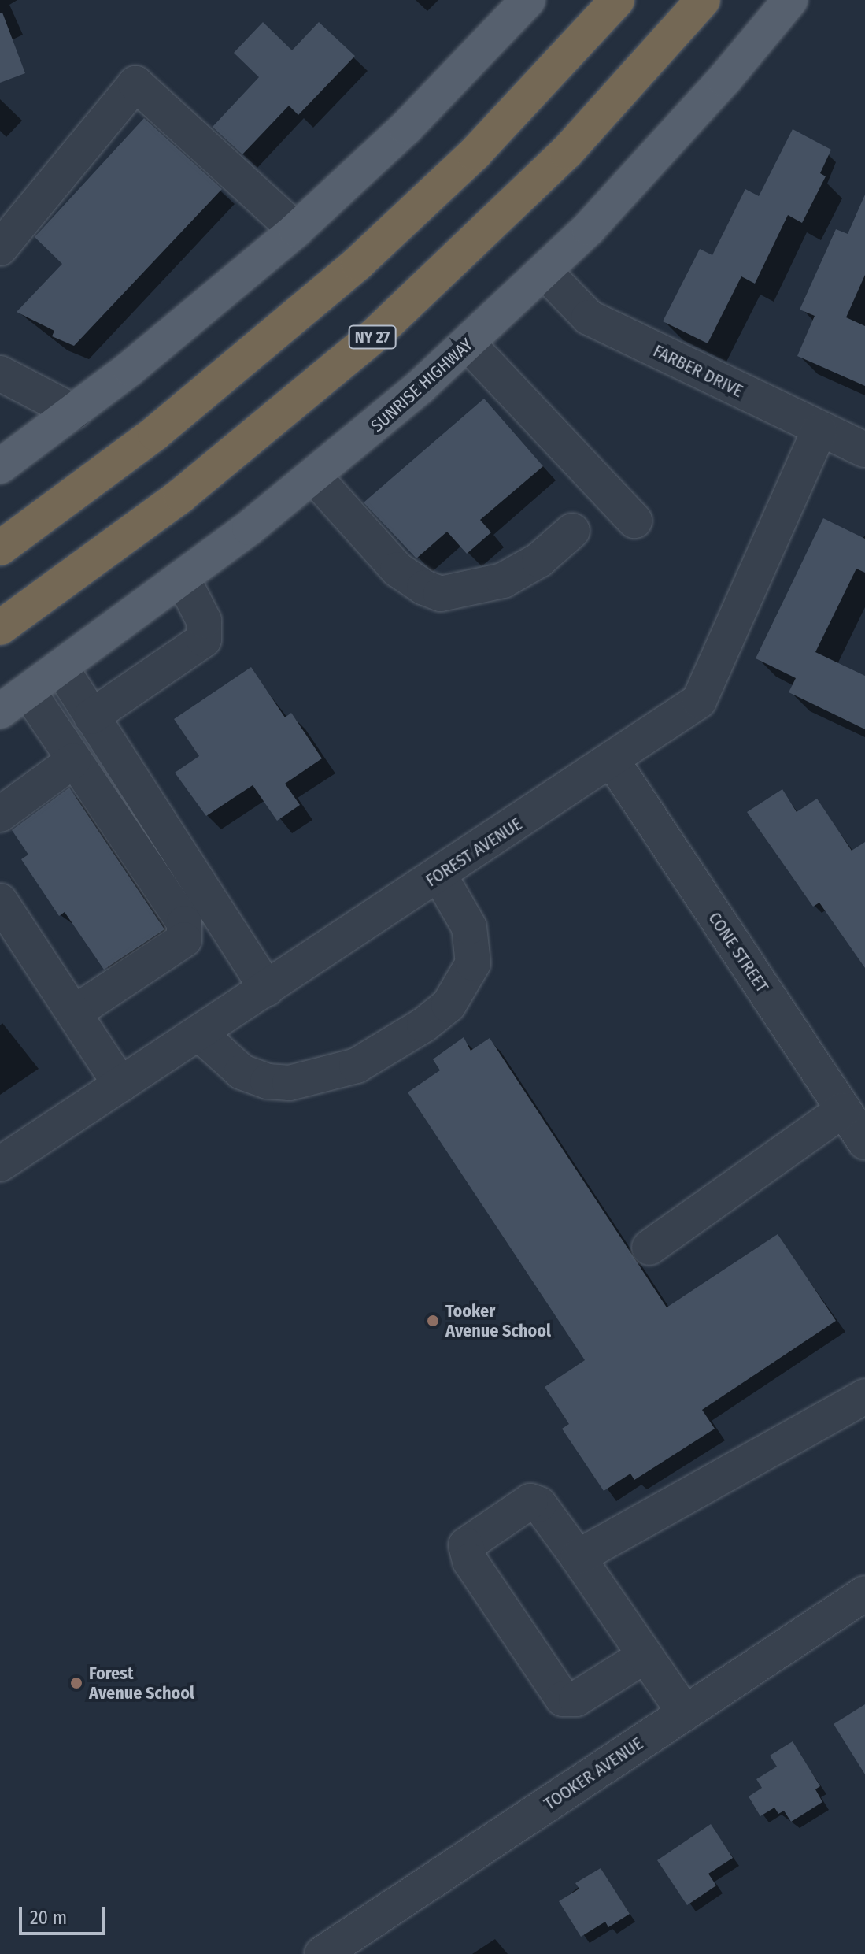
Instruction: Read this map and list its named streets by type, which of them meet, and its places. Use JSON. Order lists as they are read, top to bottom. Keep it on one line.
{"streets":{"highway":["NY 27"],"main road":["SUNRISE HIGHWAY"],"street":["FARBER DRIVE","FOREST AVENUE","CONE STREET","TOOKER AVENUE"]},"crossings":[["FARBER DRIVE","SUNRISE HIGHWAY"],["FARBER DRIVE","FOREST AVENUE"],["FOREST AVENUE","CONE STREET"]],"places":["Tooker Avenue School","Forest Avenue School"],"scale_bar":"20 m"}
